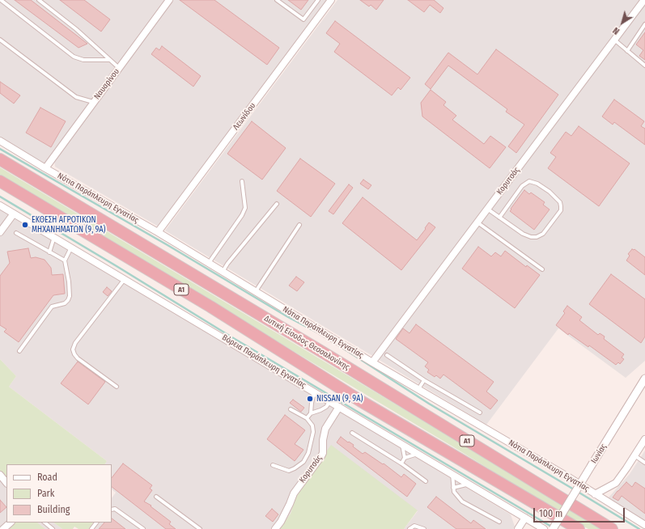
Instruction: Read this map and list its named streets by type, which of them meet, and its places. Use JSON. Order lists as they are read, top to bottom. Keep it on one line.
{"streets":{"highway":["Α1","Δυτική Είσοδος Θεσσαλονίκης"],"street":["Ναυαρίνου","Λεωνίδου","Κορυτσάς","Νότια Παράπλευρη Εγνατίας","Βόρεια Παράπλευρη Εγνατίας","Ιωνίας"]},"crossings":[["Ναυαρίνου","Νότια Παράπλευρη Εγνατίας"],["Λεωνίδου","Νότια Παράπλευρη Εγνατίας"],["Κορυτσάς","Νότια Παράπλευρη Εγνατίας"],["Κορυτσάς","Βόρεια Παράπλευρη Εγνατίας"]],"places":["ΕΚΘΕΣΗ ΑΓΡΟΤΙΚΩΝ ΜΗΧΑΝΗΜΑΤΩΝ (9, 9Α)","NISSAN (9, 9Α)"],"legend":["Road","Park","Building"],"scale_bar":"100 m","north":"bottom left"}
